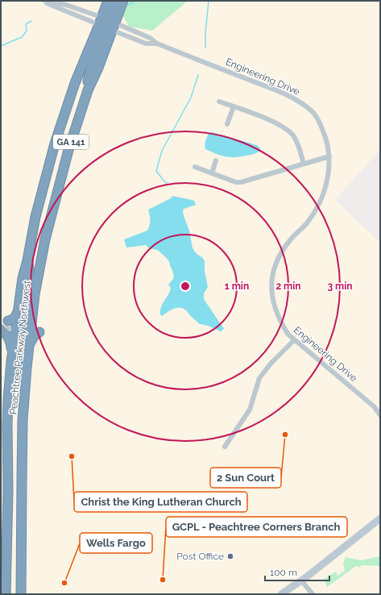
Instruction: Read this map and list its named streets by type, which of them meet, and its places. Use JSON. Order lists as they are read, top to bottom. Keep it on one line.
{"streets":{"highway":["GA 141","Peachtree Parkway Northwest"],"street":["Engineering Drive"]},"crossings":[["Engineering Drive","Peachtree Parkway Northwest"]],"places":["2 Sun Court","Christ the King Lutheran Church","Post Office","GCPL - Peachtree Corners Branch","Wells Fargo"],"scale_bar":"100 m","rings":["1 min","2 min","3 min"]}
